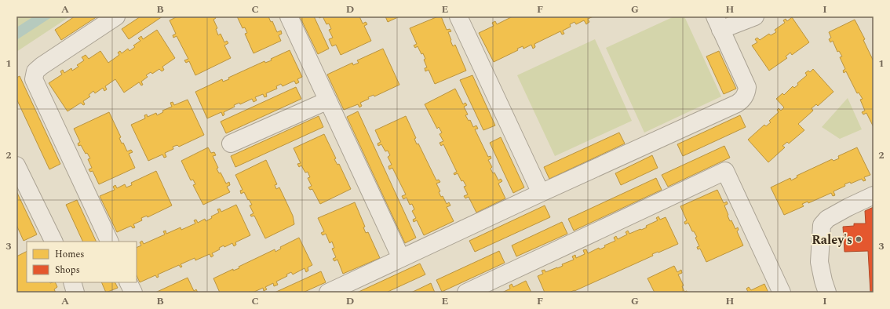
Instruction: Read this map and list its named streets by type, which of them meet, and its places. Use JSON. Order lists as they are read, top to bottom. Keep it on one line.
{"places":["Raley's"],"legend":["Homes","Shops"],"grid":{"columns":["A","B","C","D","E","F","G","H","I"],"rows":["1","2","3"]}}
